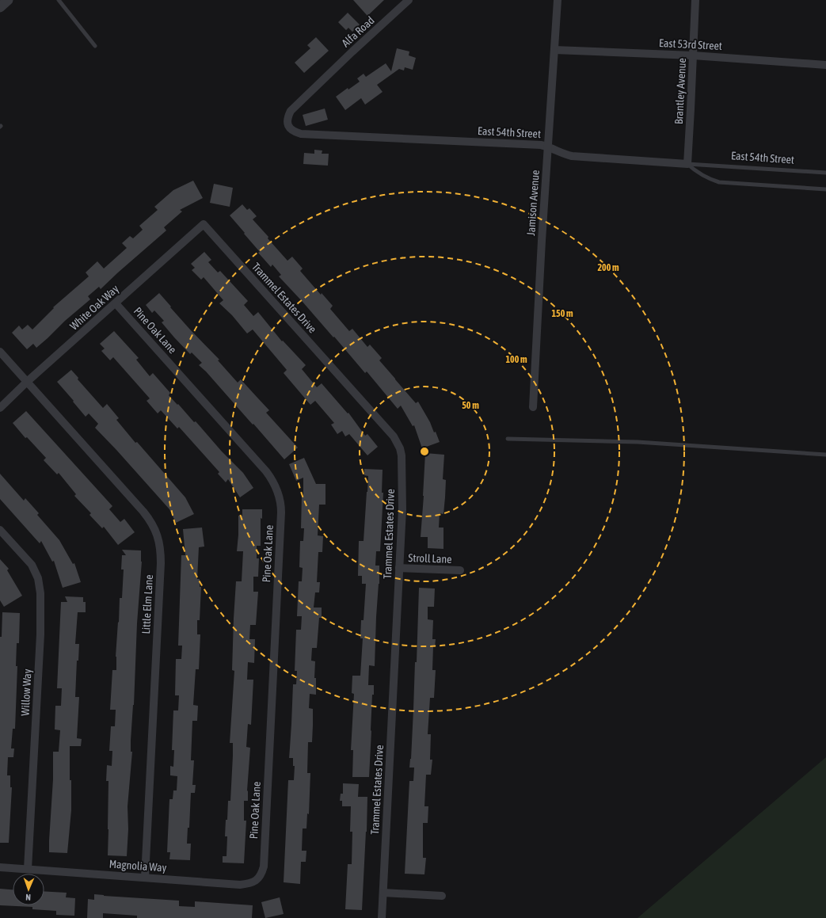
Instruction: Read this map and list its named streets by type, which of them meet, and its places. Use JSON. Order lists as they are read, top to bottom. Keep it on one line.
{"streets":{"street":["Alfa Road","East 53rd Street","Brantley Avenue","East 54th Street","Jamison Avenue","Trammel Estates Drive","White Oak Way","Pine Oak Lane","Stroll Lane","Little Elm Lane","Willow Way","Magnolia Way"]},"crossings":[["Alfa Road","East 54th Street"],["East 53rd Street","Brantley Avenue"],["East 53rd Street","Jamison Avenue"],["Brantley Avenue","East 54th Street"],["East 54th Street","Jamison Avenue"],["Trammel Estates Drive","White Oak Way"],["Trammel Estates Drive","Stroll Lane"],["White Oak Way","Pine Oak Lane"],["White Oak Way","Little Elm Lane"],["Pine Oak Lane","Magnolia Way"],["Little Elm Lane","Magnolia Way"],["Willow Way","Magnolia Way"]],"north":"bottom","rings":["200 m","150 m","100 m","50 m"]}
